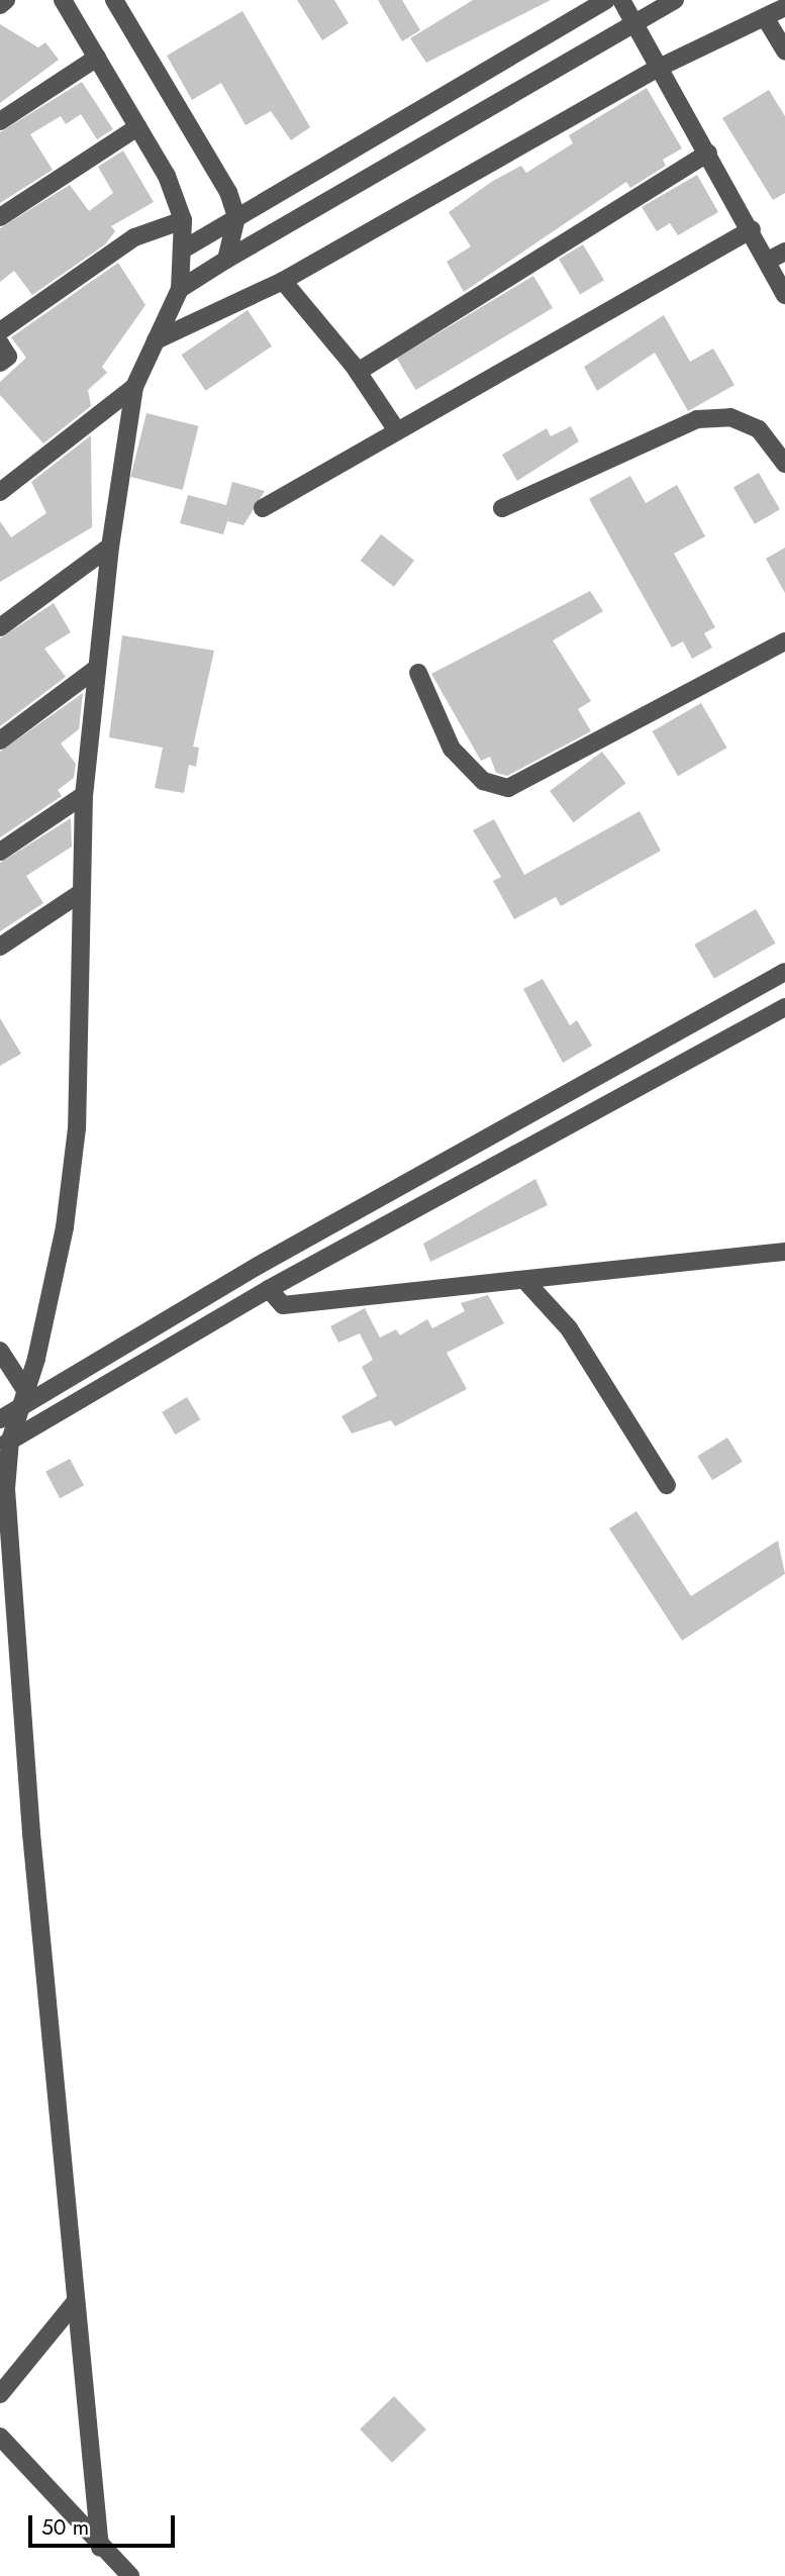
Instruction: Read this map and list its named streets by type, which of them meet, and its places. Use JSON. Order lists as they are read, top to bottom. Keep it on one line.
{"scale_bar":"50 m"}
